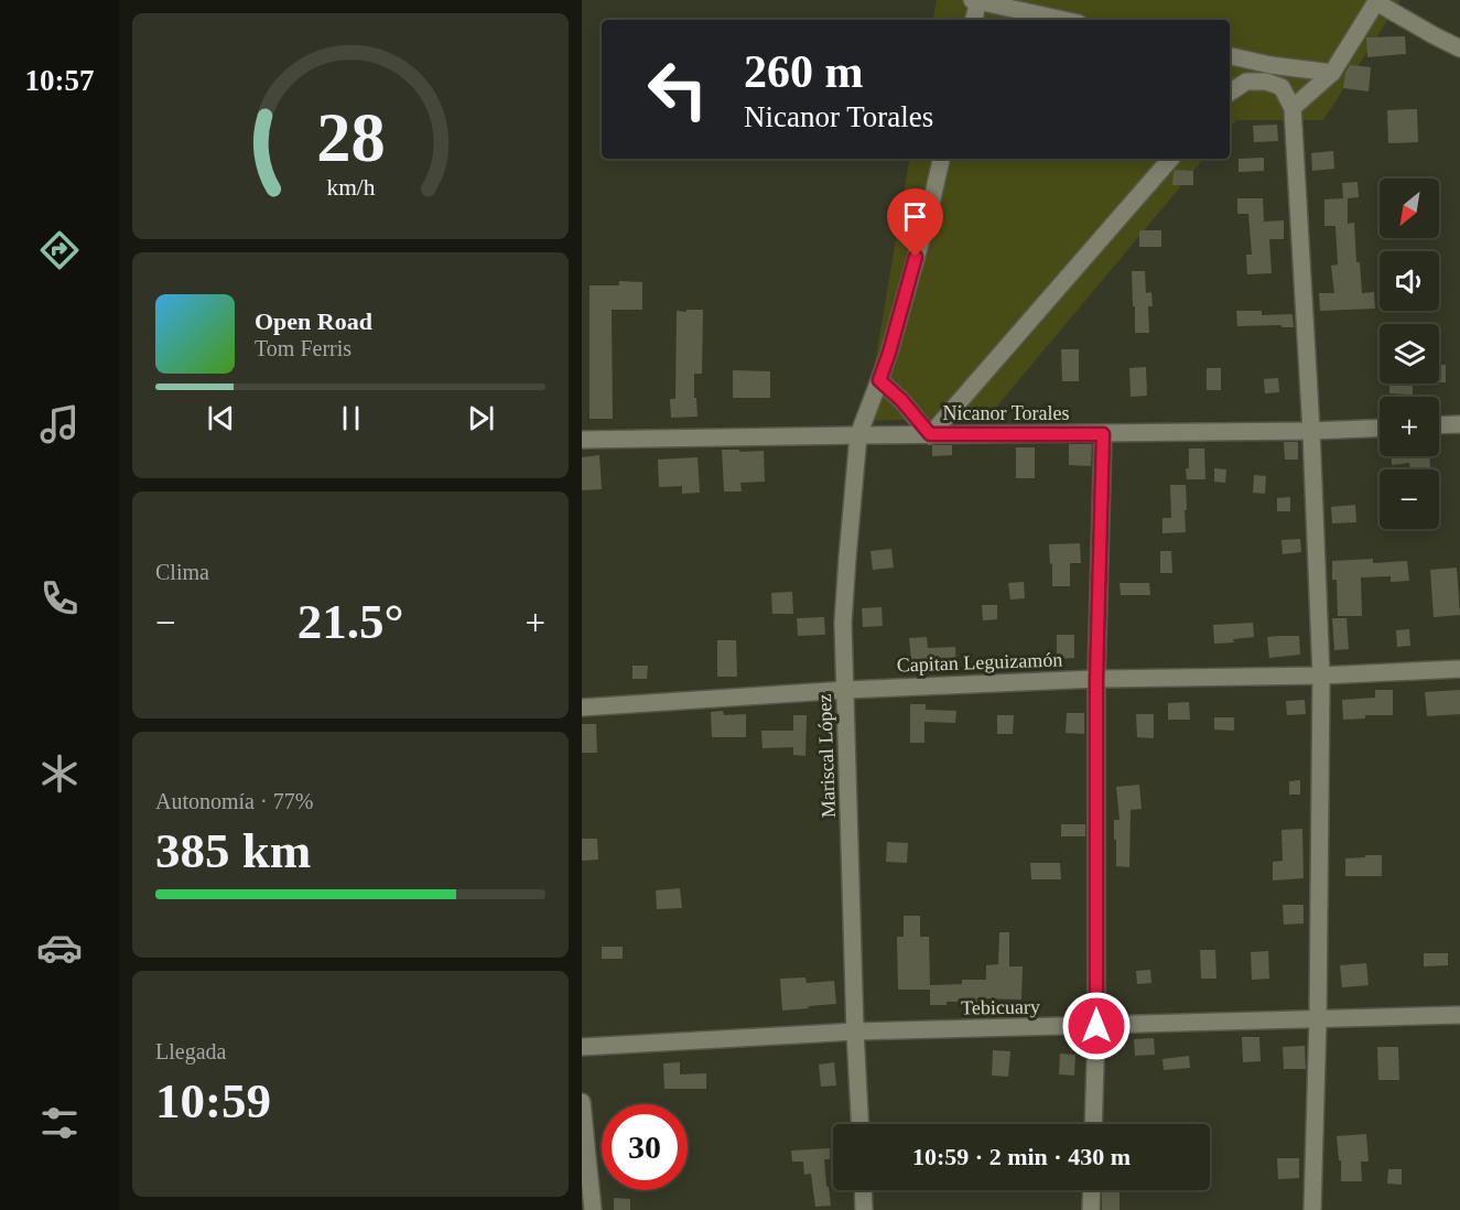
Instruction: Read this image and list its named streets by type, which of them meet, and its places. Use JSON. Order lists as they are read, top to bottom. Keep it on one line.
{"streets":{"street":["Nicanor Torales","Capitan Leguizamón","Mariscal López","Tebicuary"]},"crossings":[["Nicanor Torales","Mariscal López"],["Capitan Leguizamón","Mariscal López"],["Mariscal López","Tebicuary"]],"north":"bottom left","page":{"tabs":"10:57","turn":["260 m","Nicanor Torales"],"map_buttons":["+","−"],"song":["Open Road","Tom Ferris"],"tile":["Clima",["Autonomía · 77%","385 km"],["Llegada","10:59"]],"heat":["−","21.5°","+"],"limit":"30","trip":"10:59 · 2 min · 430 m","gauge":["28","km/h"]}}
